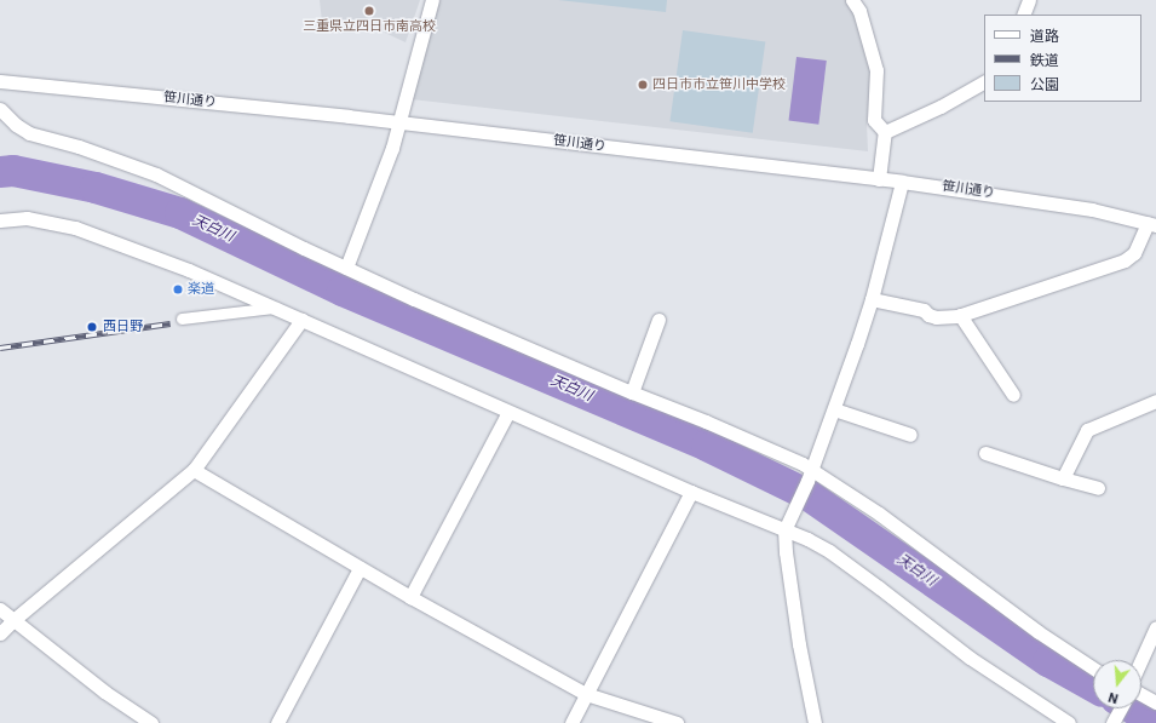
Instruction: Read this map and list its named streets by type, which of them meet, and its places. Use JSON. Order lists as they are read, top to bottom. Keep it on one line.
{"streets":{"street":["笹川通り"]},"water":["天白川"],"places":["三重県立四日市南高校","四日市市立笹川中学校","楽道","西日野"],"legend":["道路","鉄道","公園"],"north":"bottom"}
